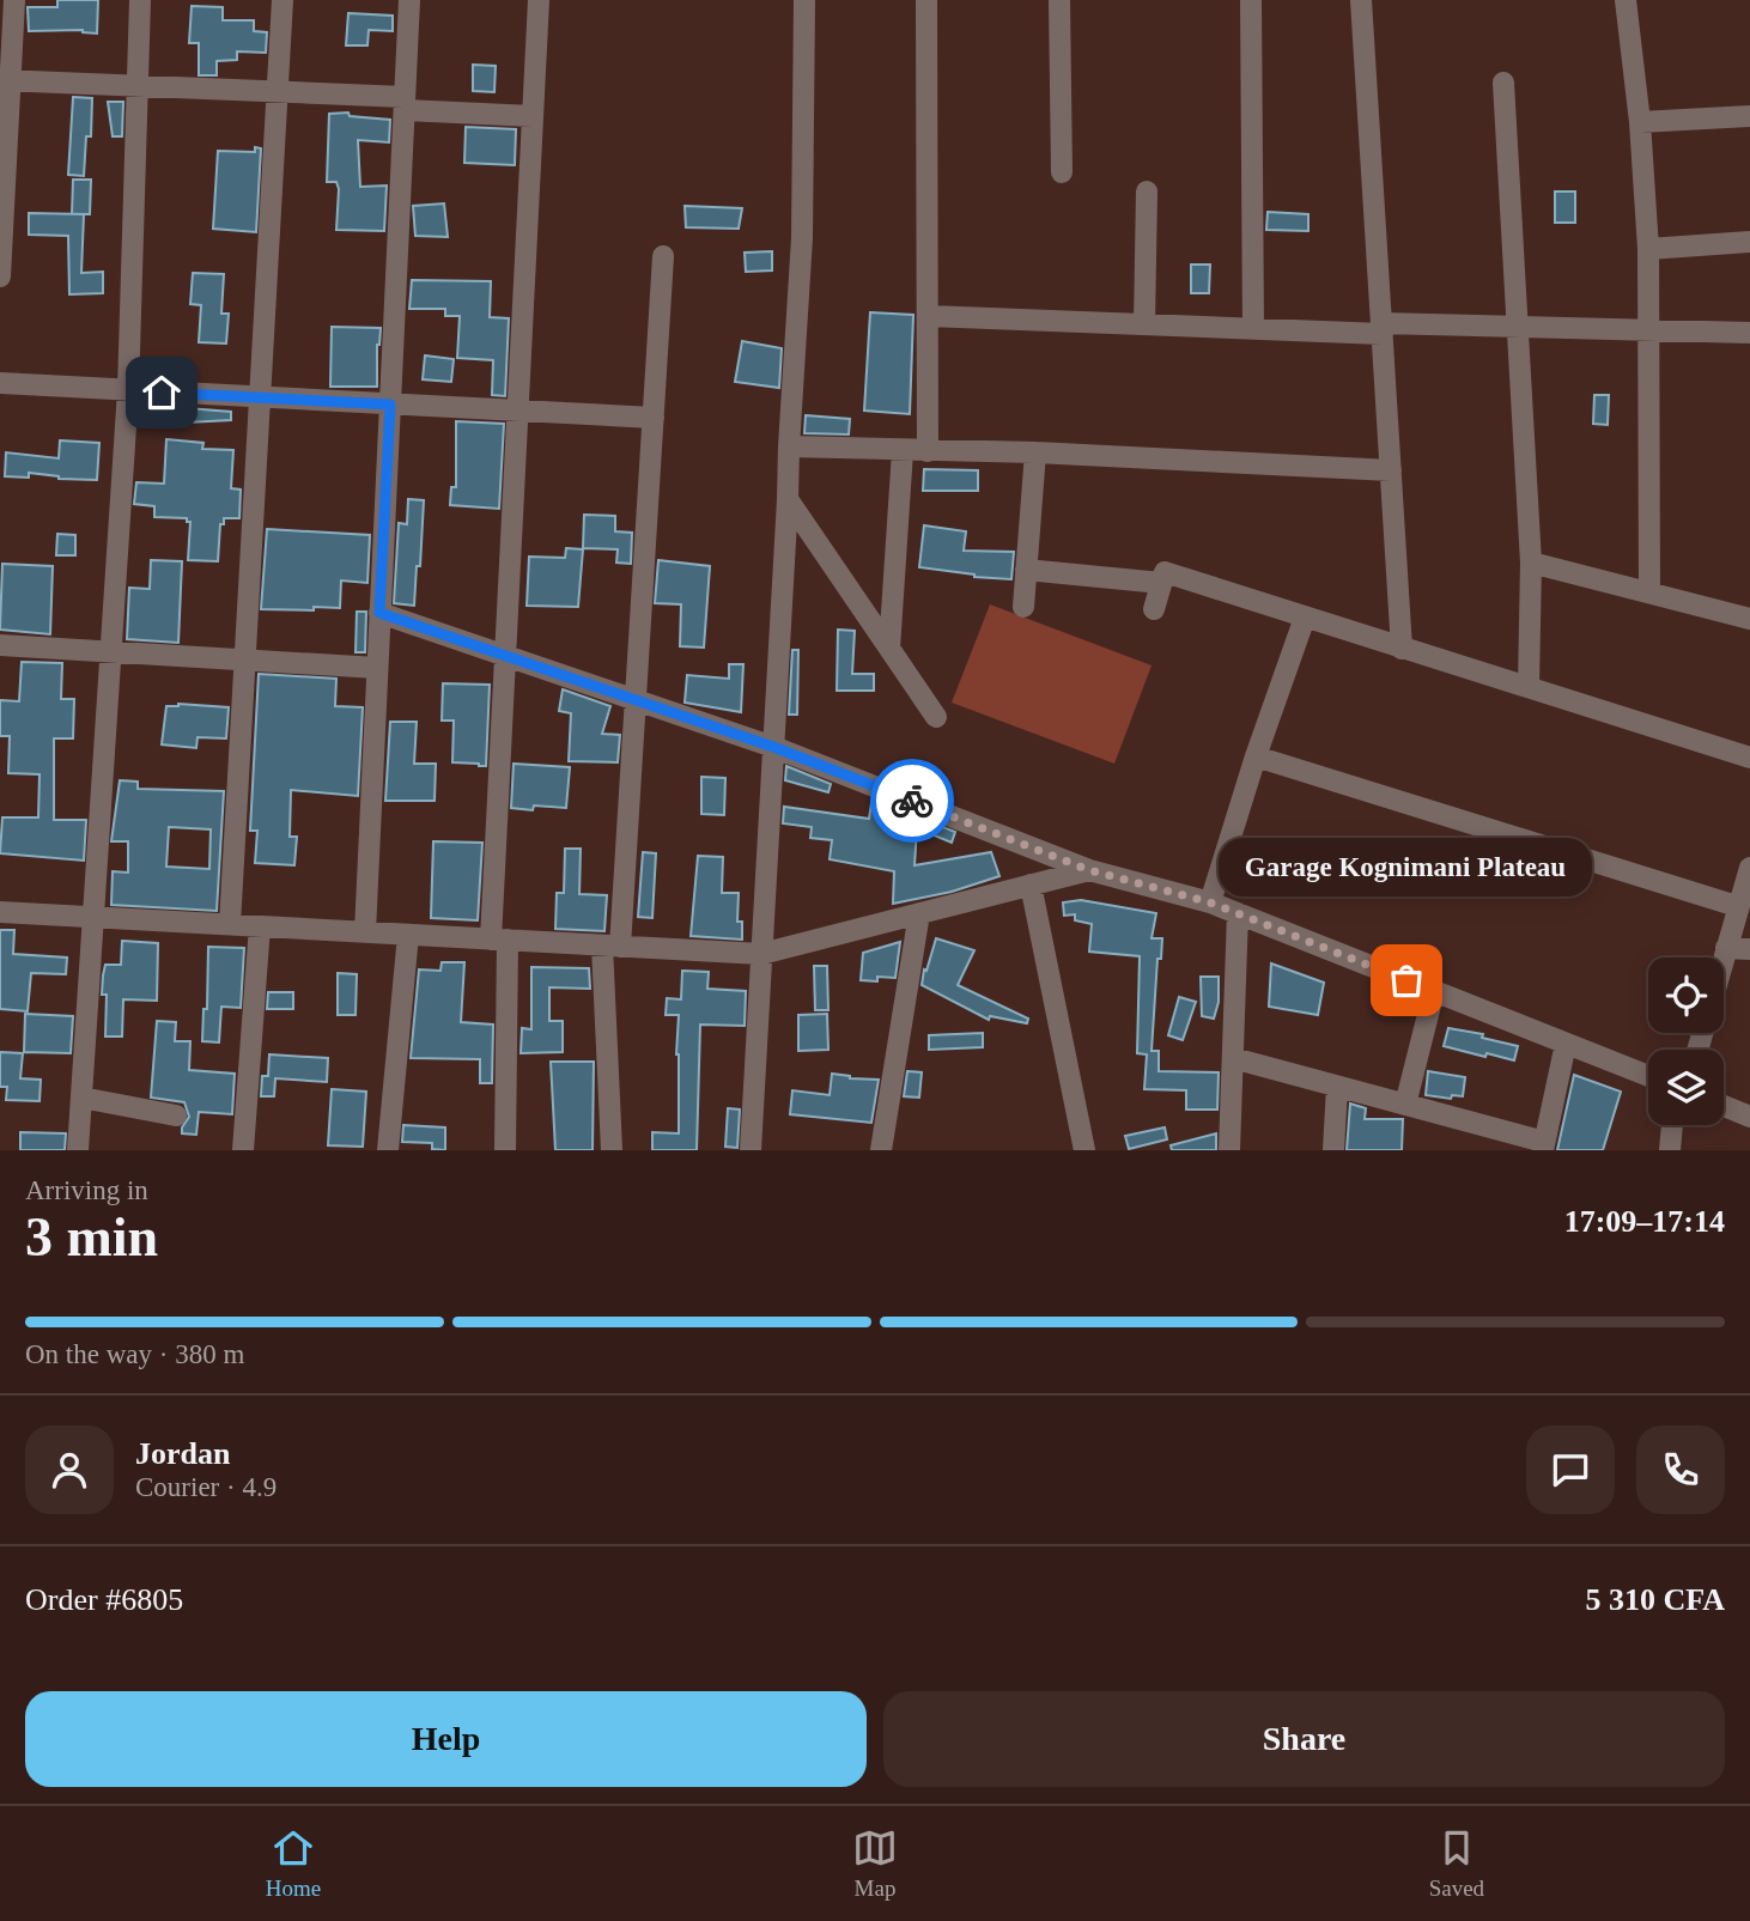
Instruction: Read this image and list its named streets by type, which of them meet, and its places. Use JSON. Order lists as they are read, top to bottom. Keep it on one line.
{"places":["Garage Kognimani Plateau"],"page":{"bubble":"Garage Kognimani Plateau","heading":["3 min","Arriving in","17:09–17:14"],"panel":["Jordan","Courier · 4.9","Order #6805","5 310 CFA"],"bar":"On the way · 380 m","buttons":["Help","Share"],"tabs":["Home","Map","Saved"]}}
